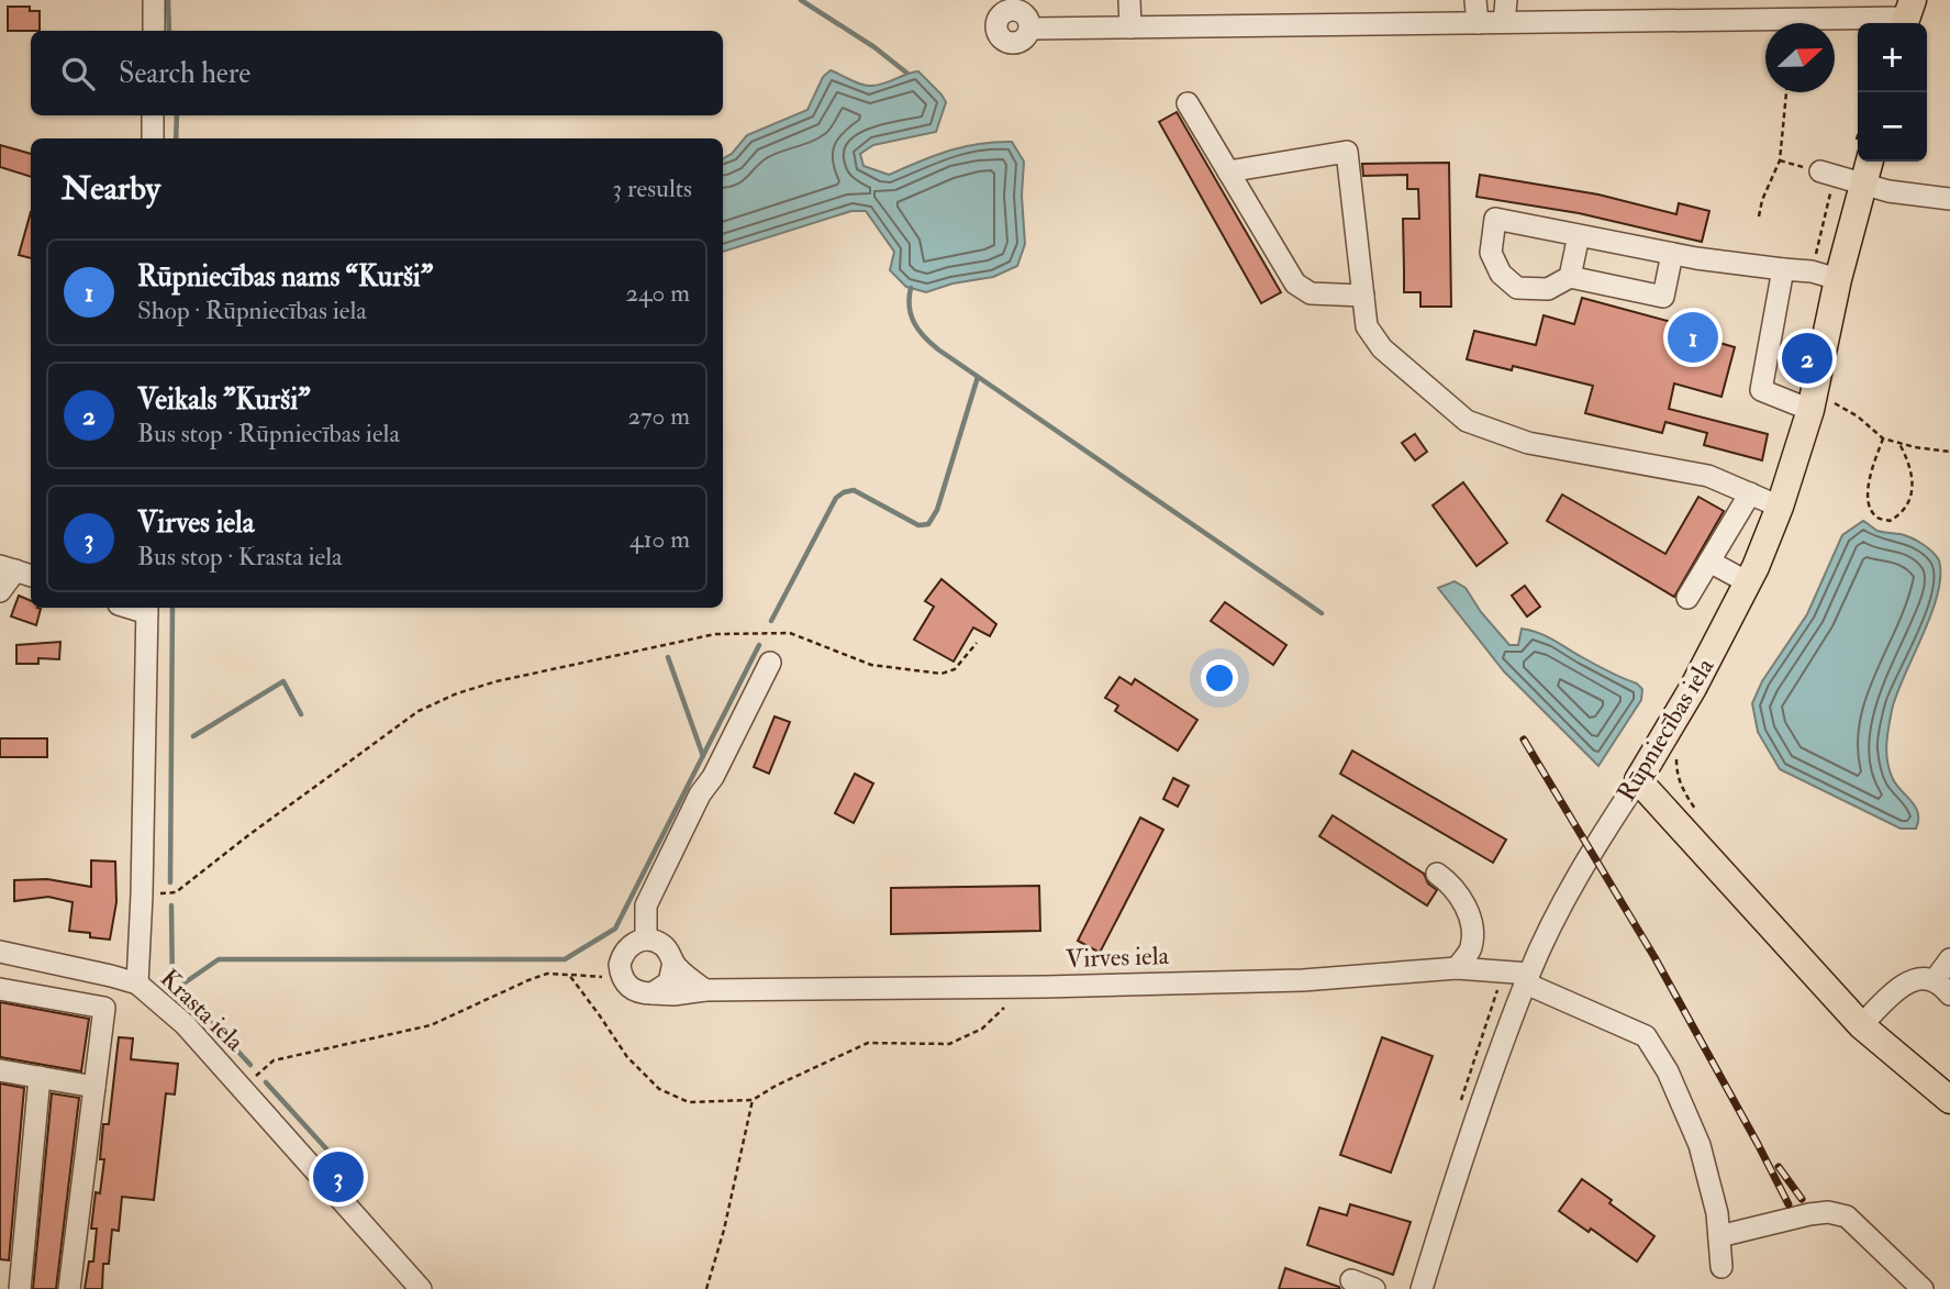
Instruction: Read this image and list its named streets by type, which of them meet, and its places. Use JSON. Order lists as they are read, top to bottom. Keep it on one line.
{"streets":{"main road":["Rūpniecības iela"],"street":["Virves iela","Krasta iela"]},"crossings":[["Rūpniecības iela","Virves iela"]],"north":"right","page":{"map_buttons":["+","−"],"search":"Search here","heading":["Nearby","3 results"],"list":[{"mark":"1","name":"Rūpniecības nams “Kurši”","note":"Shop · Rūpniecības iela","value":"240 m"},{"mark":"2","name":"Veikals \"Kurši\"","note":"Bus stop · Rūpniecības iela","value":"270 m"},{"mark":"3","name":"Virves iela","note":"Bus stop · Krasta iela","value":"410 m"}],"pins":["1","2","3"]}}
